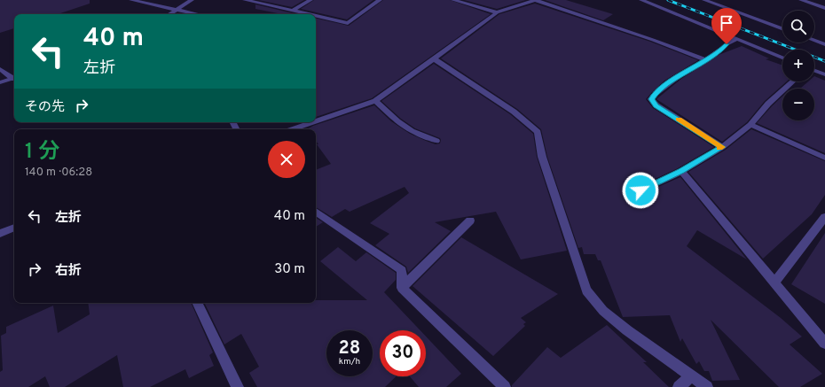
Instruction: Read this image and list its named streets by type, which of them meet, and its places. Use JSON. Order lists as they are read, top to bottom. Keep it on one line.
{"page":{"map_buttons":["+","−"],"turn":["40 m","左折"],"then":"その先","heading":["1 分","140 m · 06:28"],"list":[{"name":"左折","value":"40 m"},{"name":"右折","value":"30 m"}],"speed":"28 km/h","limit":"30"}}
